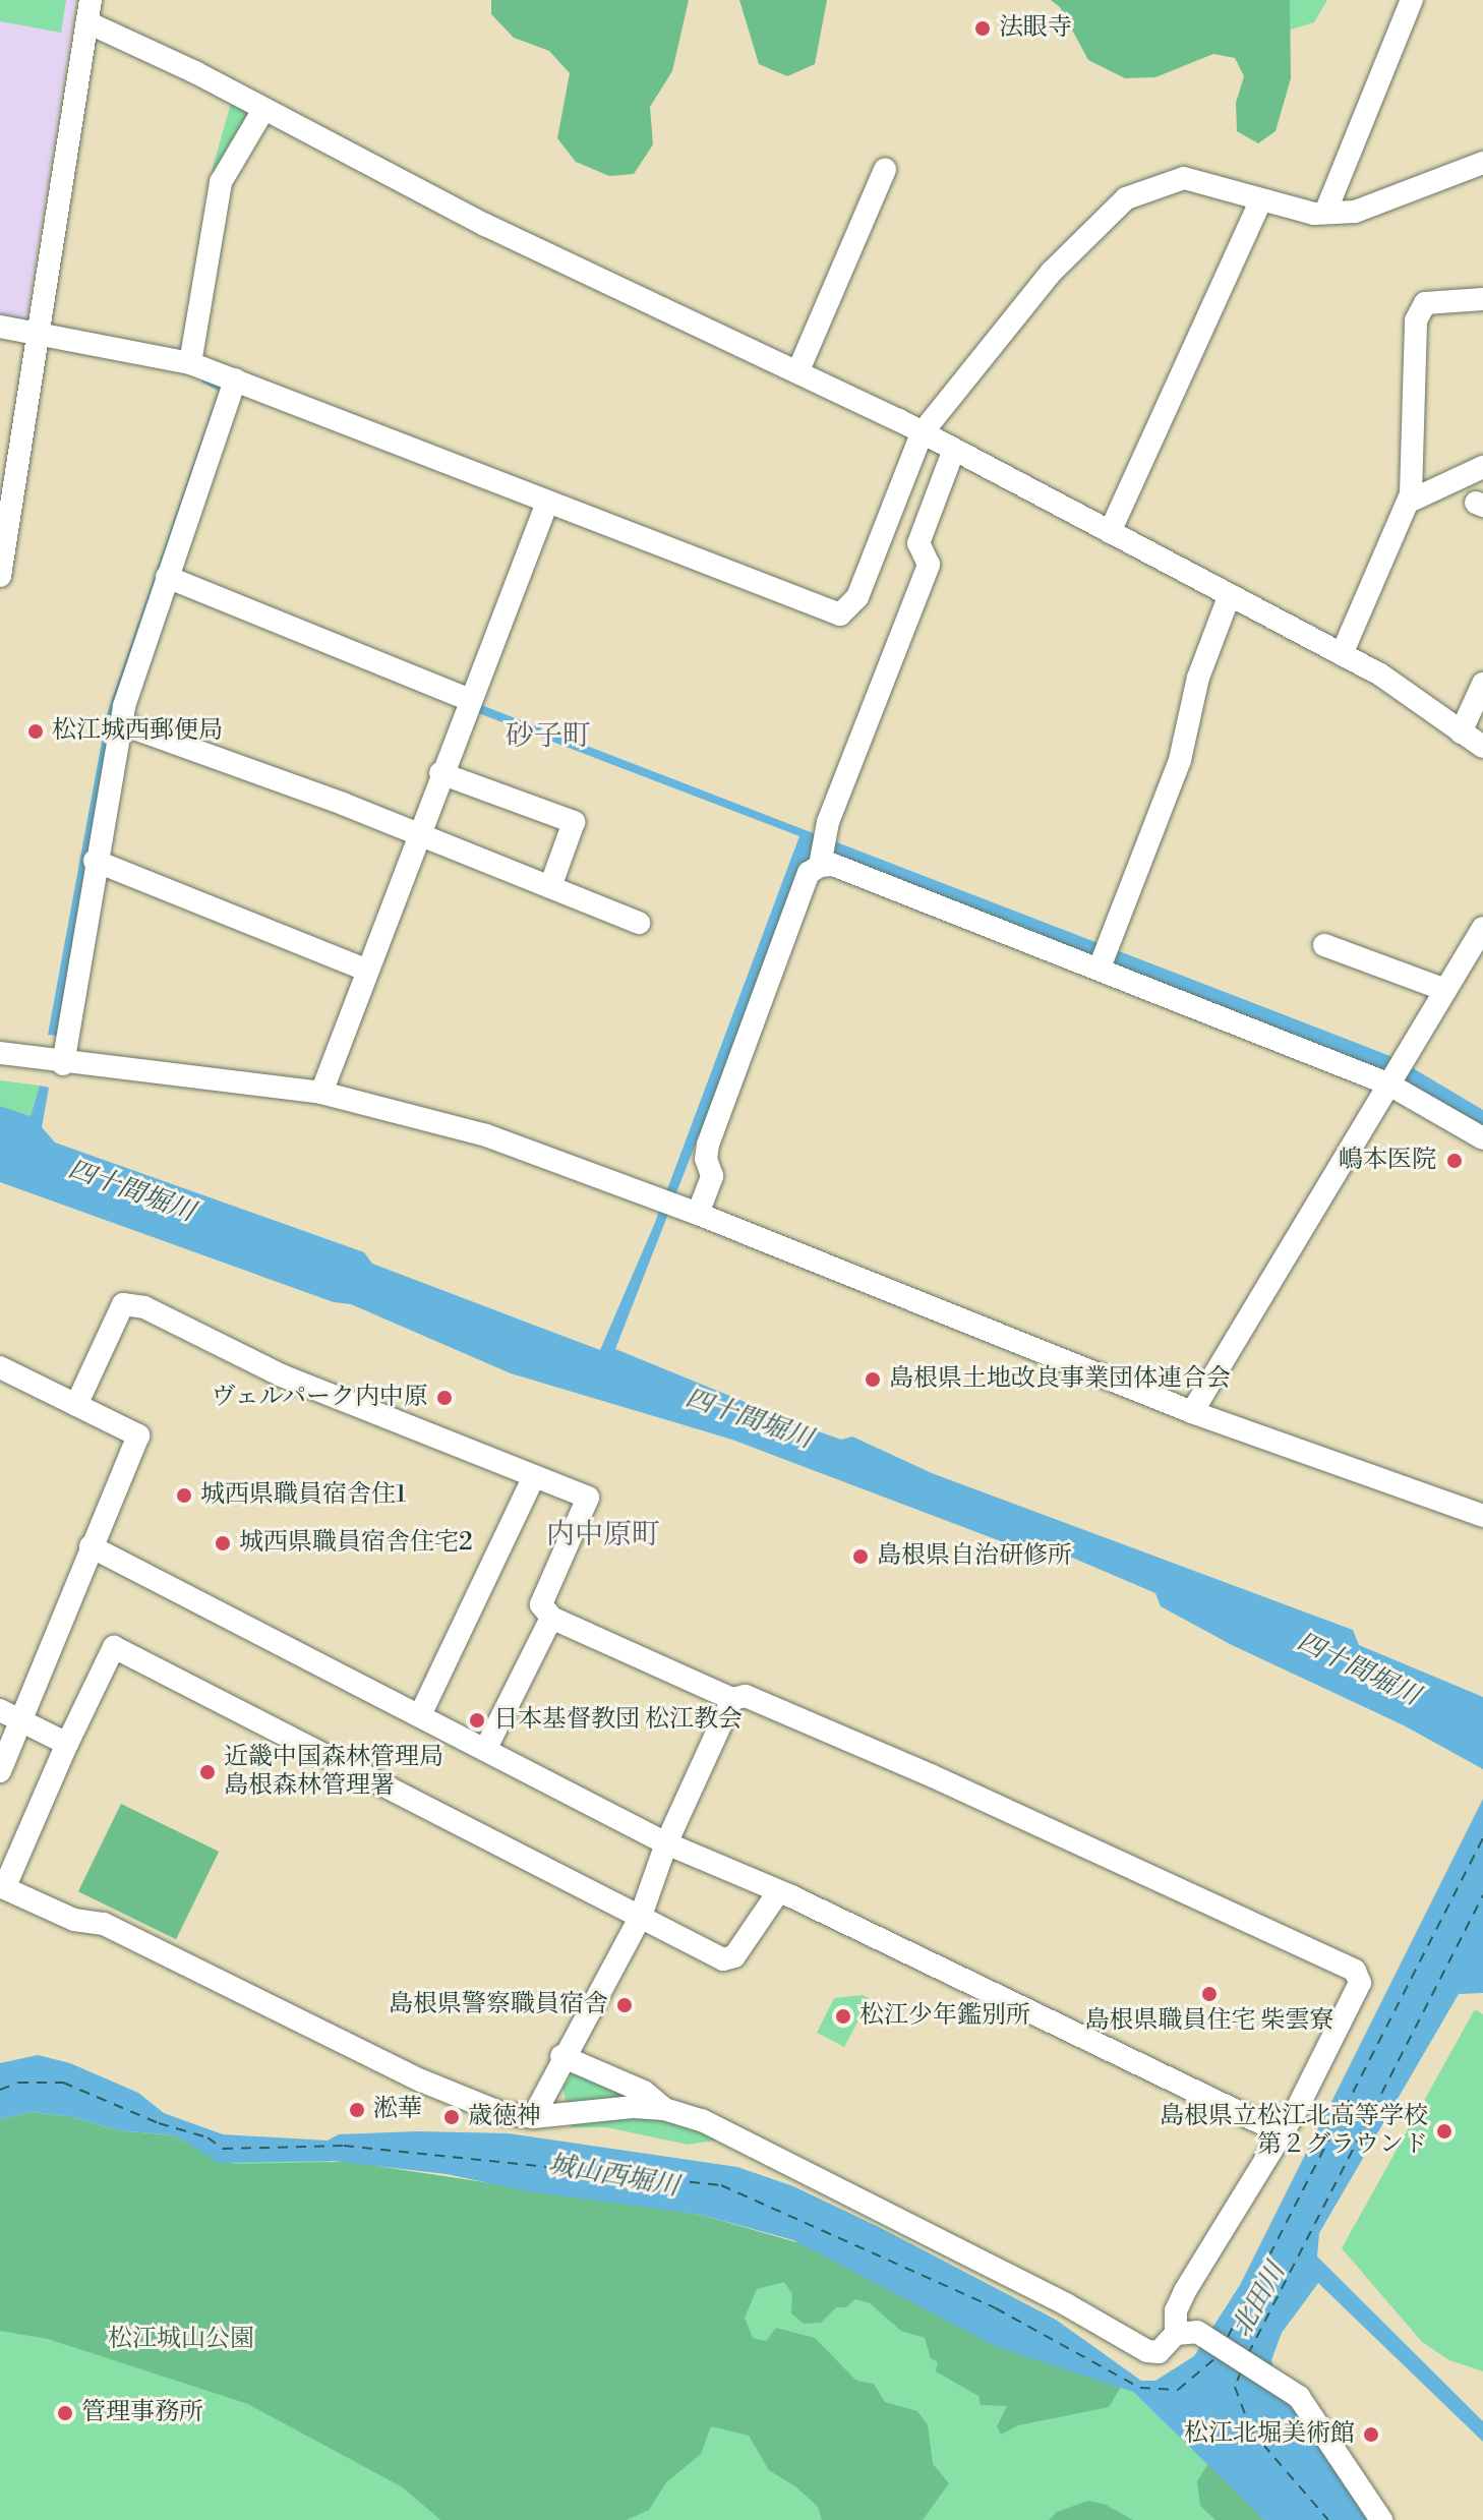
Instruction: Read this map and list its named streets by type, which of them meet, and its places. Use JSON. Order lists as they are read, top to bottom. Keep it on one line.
{"districts":["砂子町","内中原町"],"water":["四十間堀川","城山西堀川","北田川"],"parks":["松江城山公園"],"places":["法眼寺","松江城西郵便局","嶋本医院","島根県土地改良事業団体連合会","ヴェルパーク内中原","城西県職員宿舎住1","城西県職員宿舎住宅2","島根県自治研修所","日本基督教団 松江教会","近畿中国森林管理局 島根森林管理署","島根県職員住宅 柴雲寮","島根県警察職員宿舎","松江少年鑑別所","淞華","歳徳神","島根県立松江北高等学校 第２グラウンド","管理事務所","松江北堀美術館"]}
